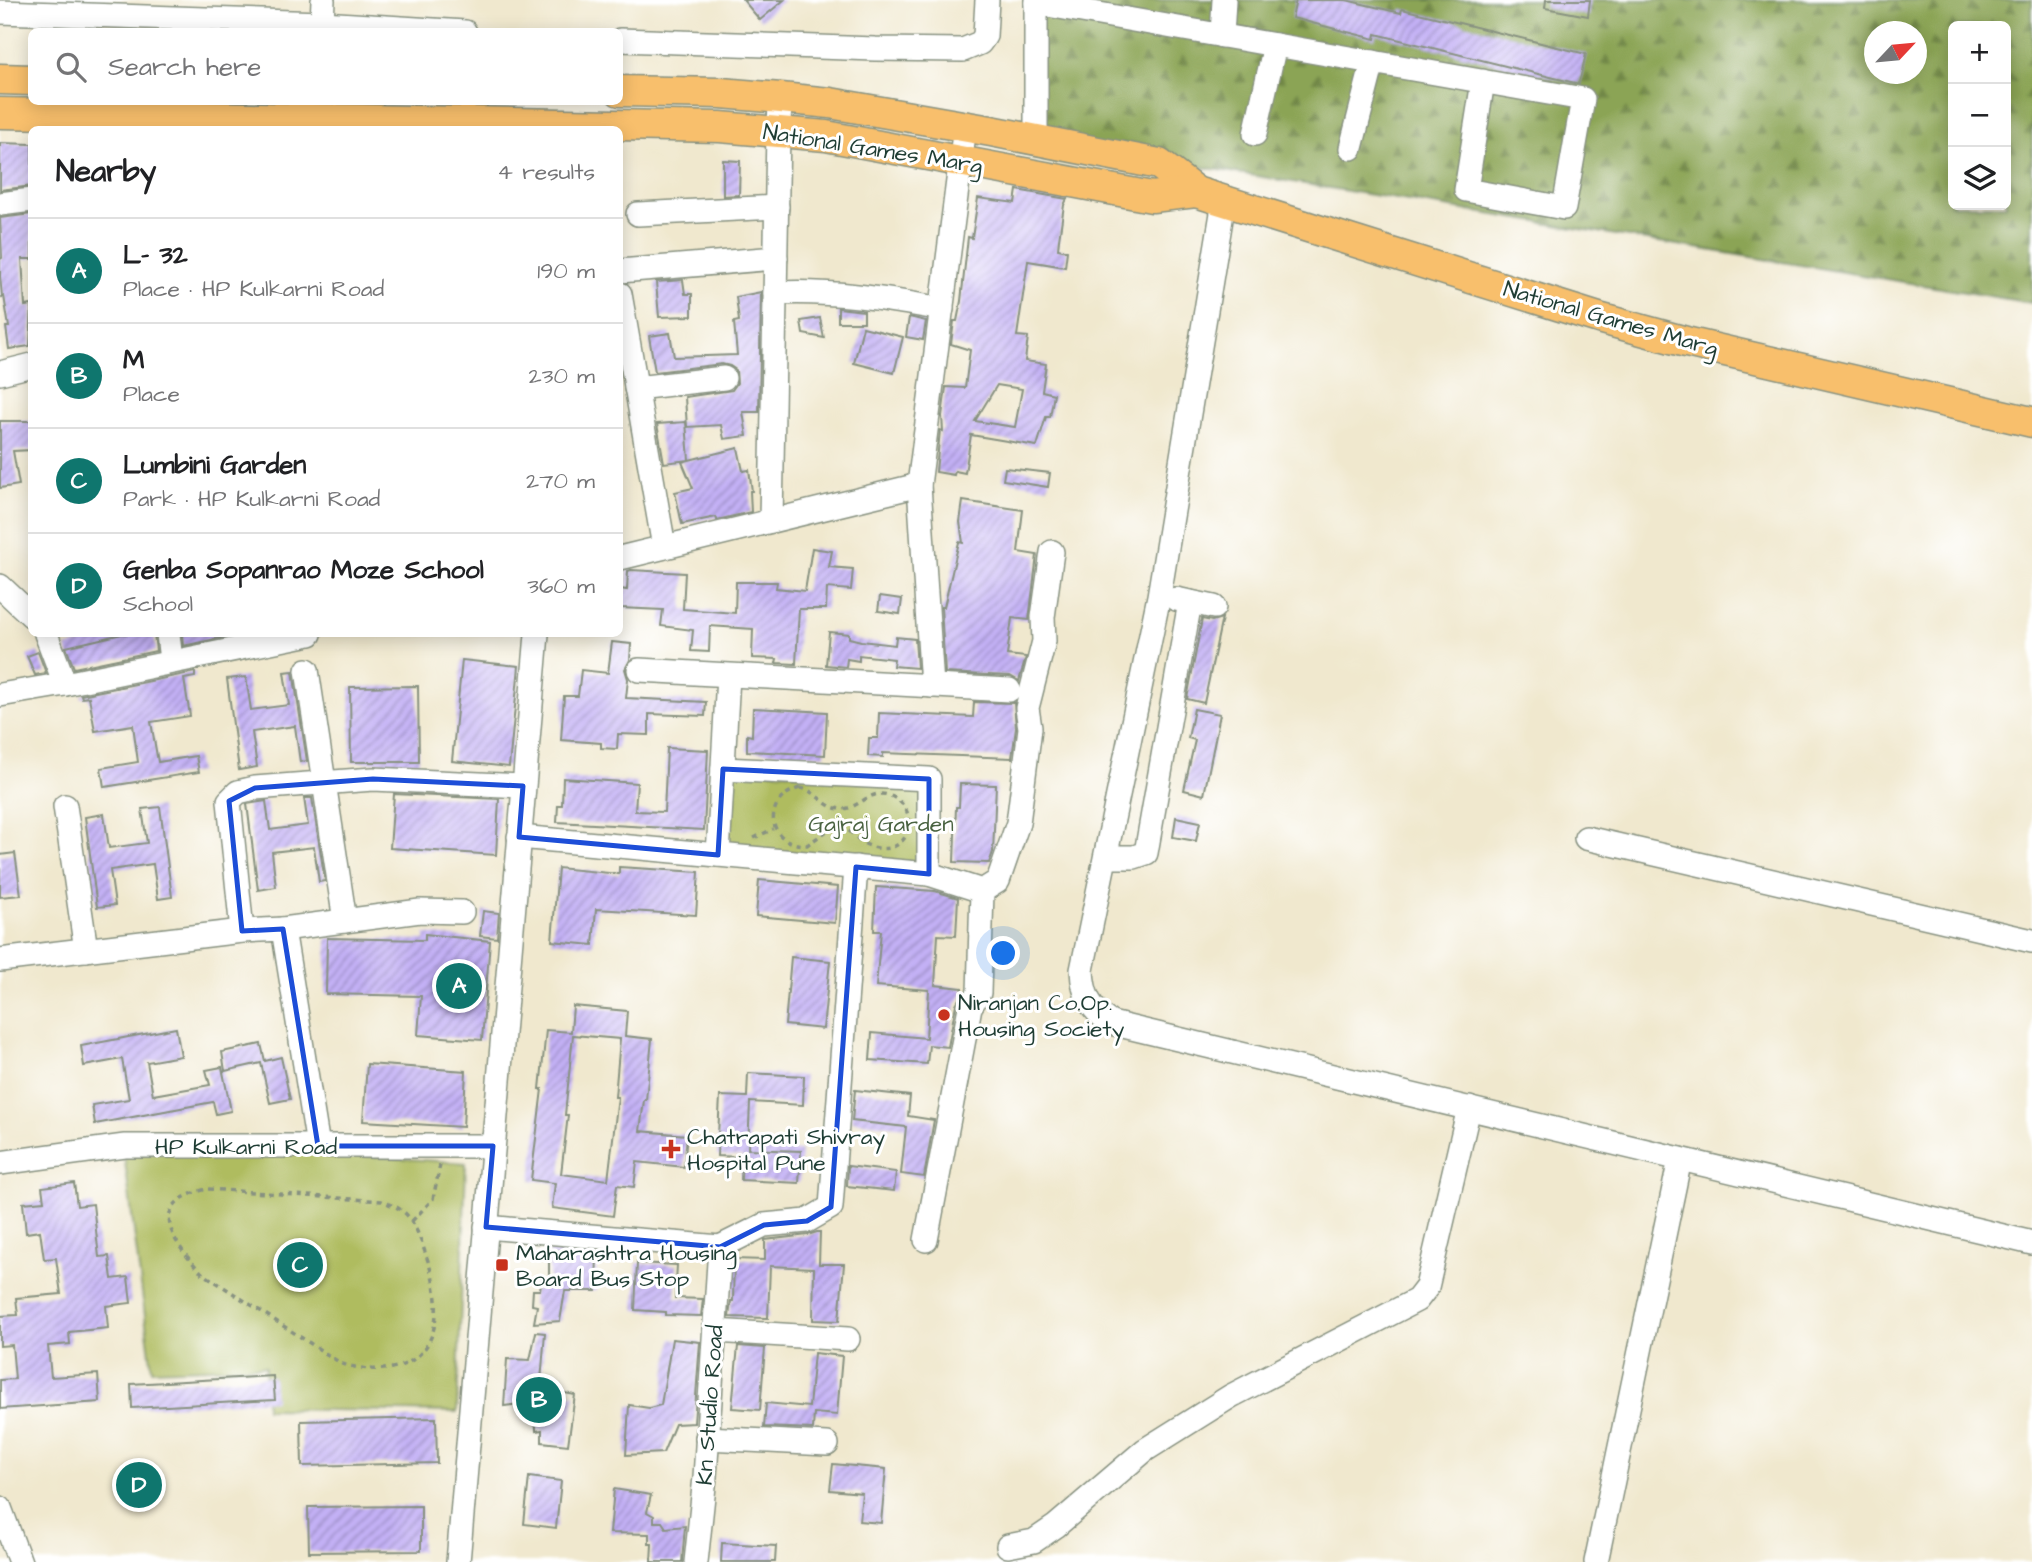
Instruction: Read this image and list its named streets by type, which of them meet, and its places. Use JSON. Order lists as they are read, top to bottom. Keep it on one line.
{"streets":{"main road":["National Games Marg"],"street":["HP Kulkarni Road","Kn Studio Road"]},"parks":["Gajraj Garden"],"places":{"other":["Niranjan Co.Op. Housing Society"],"health":["Chatrapati Shivray Hospital Pune"],"transit":["Maharashtra Housing Board Bus Stop"]},"north":"top right","page":{"map_buttons":["+","−"],"search":"Search here","heading":["Nearby","4 results"],"list":[{"mark":"A","name":"L- 32","note":"Place · HP Kulkarni Road","value":"190 m"},{"mark":"B","name":"M","note":"Place","value":"230 m"},{"mark":"C","name":"Lumbini Garden","note":"Park · HP Kulkarni Road","value":"270 m"},{"mark":"D","name":"Genba Sopanrao Moze School","note":"School","value":"360 m"}],"pins":["A","C","B","D"]}}
